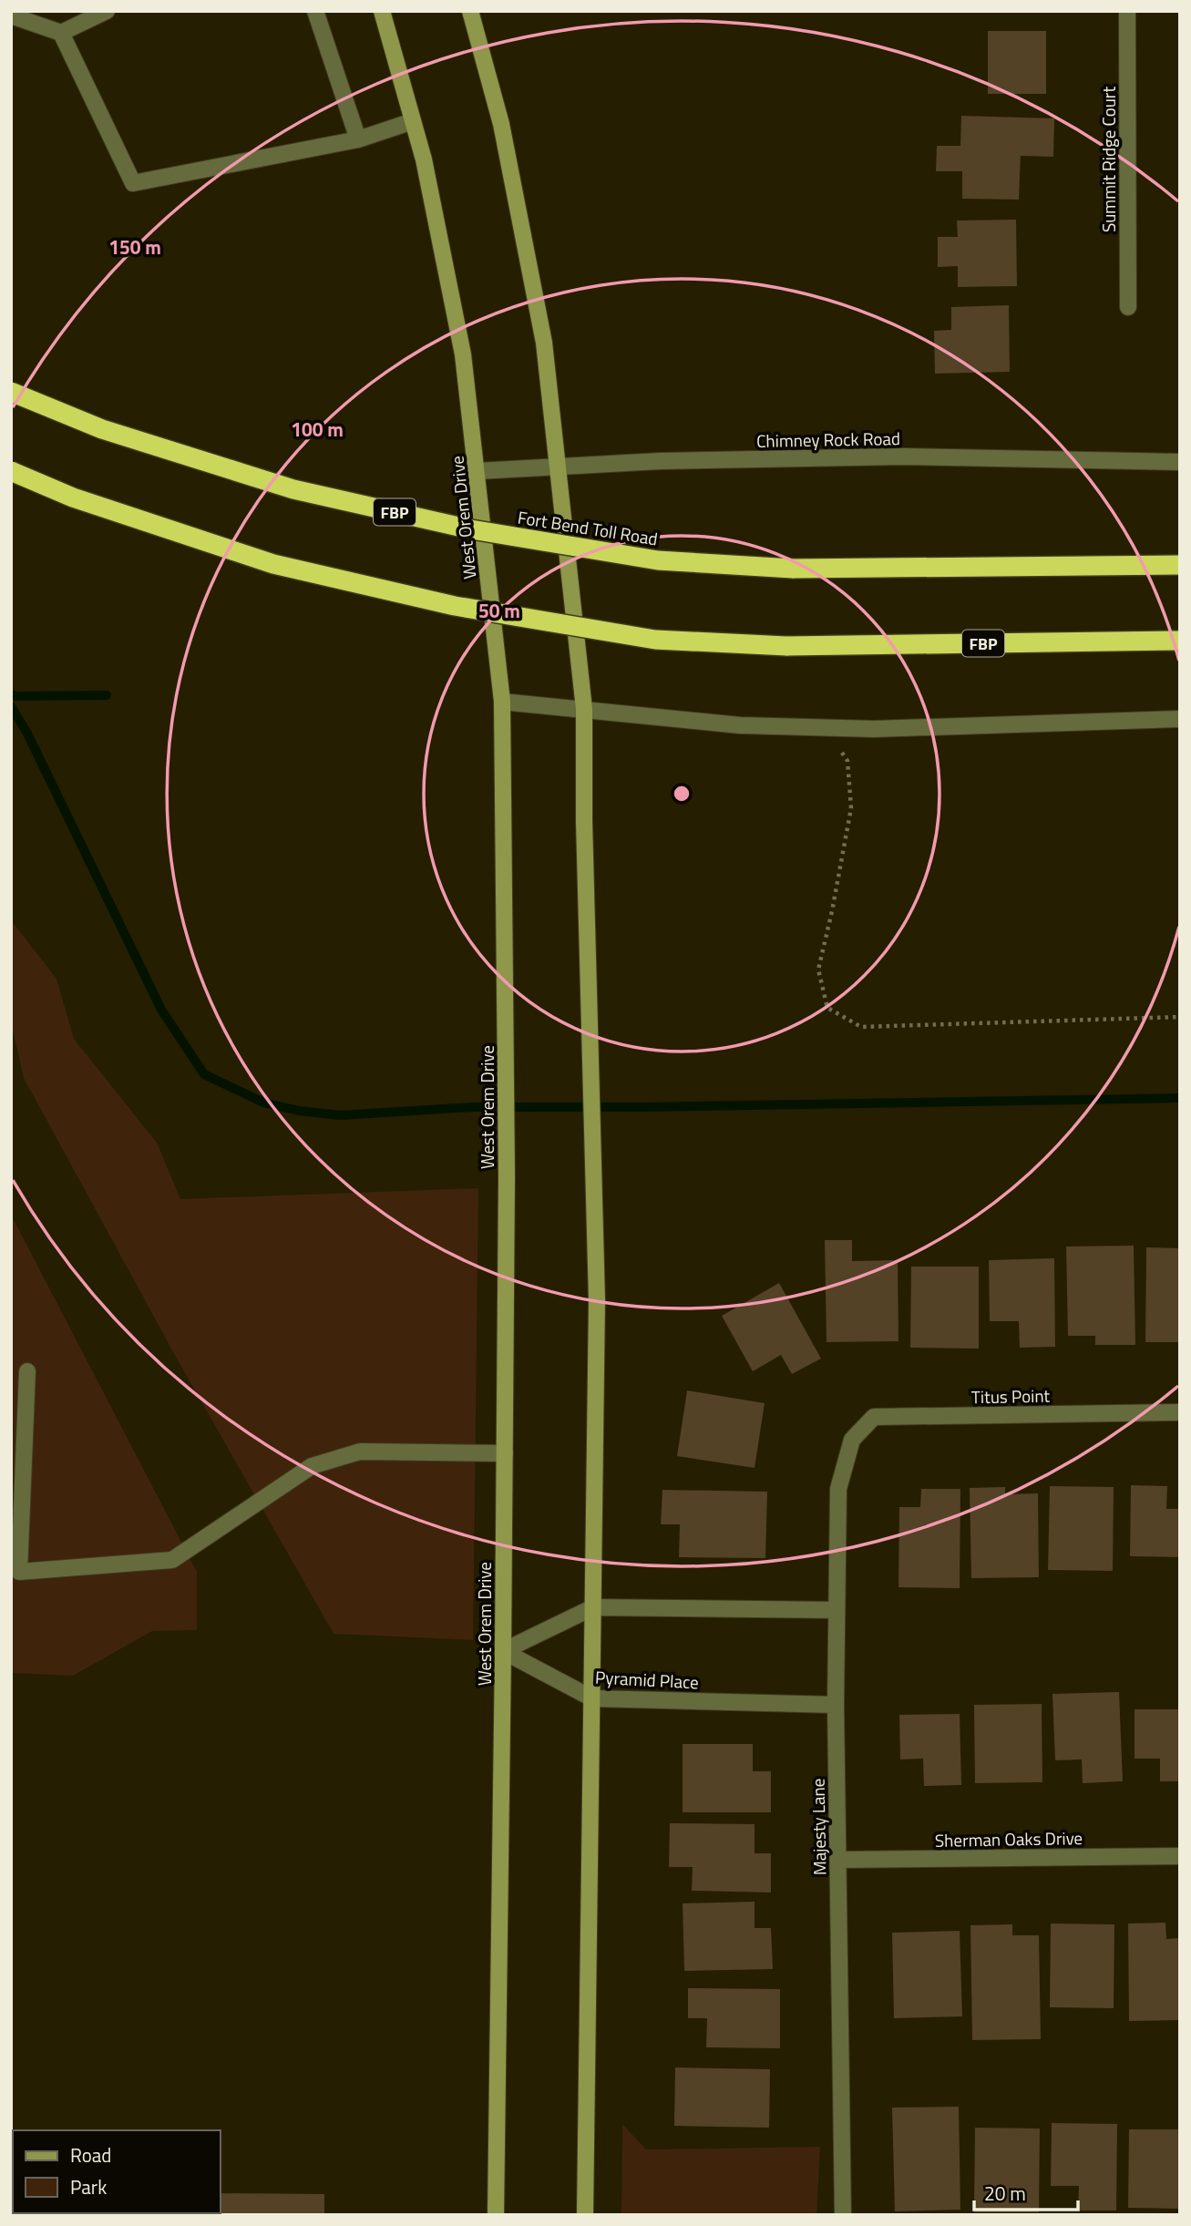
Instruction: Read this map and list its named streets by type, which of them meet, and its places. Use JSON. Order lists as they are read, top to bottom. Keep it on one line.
{"streets":{"highway":["FBP","Fort Bend Toll Road"],"main road":["West Orem Drive"],"street":["Summit Ridge Court","Chimney Rock Road","Titus Point","Pyramid Place","Majesty Lane","Sherman Oaks Drive"]},"crossings":[["Chimney Rock Road","West Orem Drive"],["West Orem Drive","Pyramid Place"],["Titus Point","Majesty Lane"],["Pyramid Place","Majesty Lane"],["Majesty Lane","Sherman Oaks Drive"]],"legend":["Road","Park"],"scale_bar":"20 m","rings":["150 m","100 m","50 m"]}
